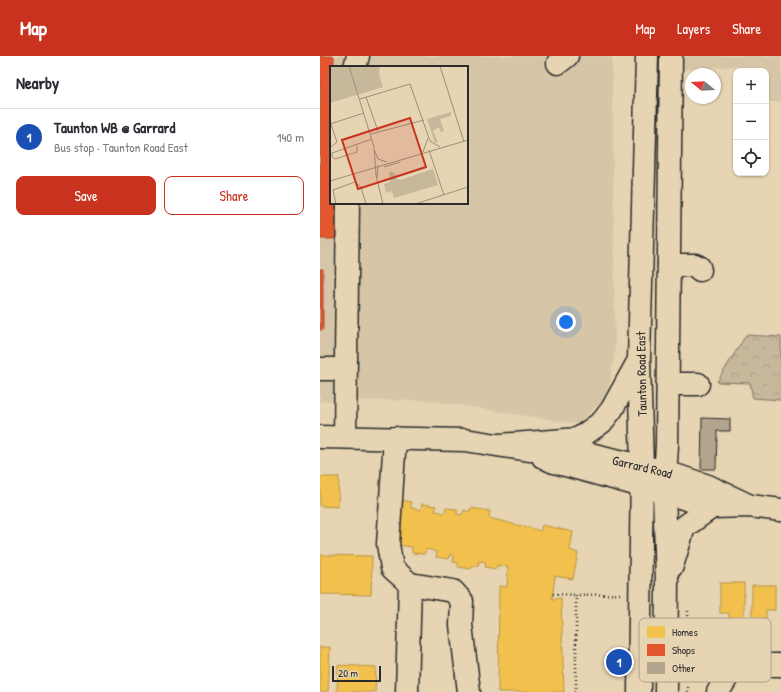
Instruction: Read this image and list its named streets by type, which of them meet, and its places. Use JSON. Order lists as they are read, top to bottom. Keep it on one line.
{"streets":{"main road":["Taunton Road East","Garrard Road"]},"crossings":[["Taunton Road East","Garrard Road"]],"legend":["Homes","Shops","Other"],"scale_bar":"20 m","north":"left","page":{"header":"Map","nav":["Map","Layers","Share"],"heading":"Nearby","map_buttons":["+","−"],"list":[{"mark":"1","name":"Taunton WB @ Garrard","note":"Bus stop · Taunton Road East","value":"140 m"}],"buttons":["Save","Share"],"pins":"1","scale":"20 m"}}
